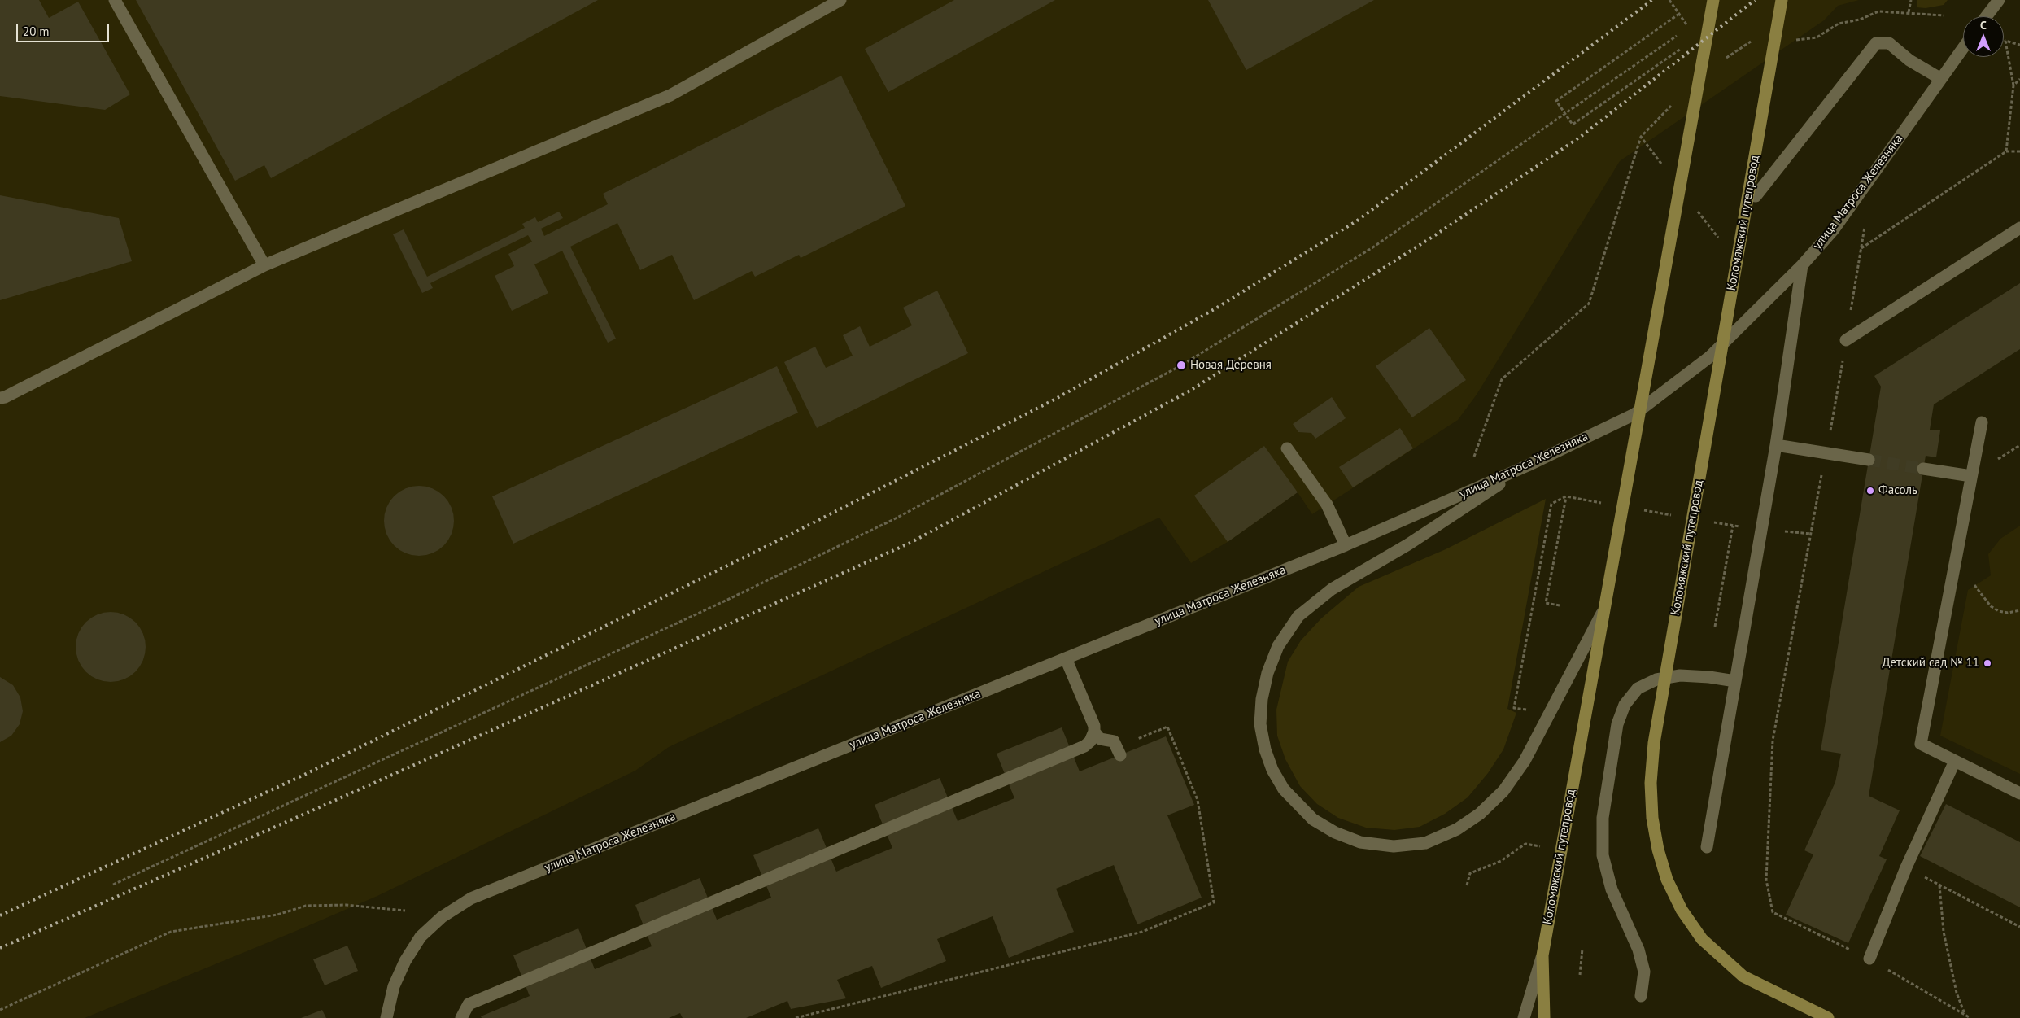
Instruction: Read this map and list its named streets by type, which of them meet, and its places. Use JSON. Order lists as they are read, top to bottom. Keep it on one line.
{"streets":{"main road":["Коломяжский путепровод"],"street":["улица Матроса Железняка"]},"places":["Новая Деревня","Фасоль","Детский сад № 11"],"scale_bar":"20 m","north":"top"}
